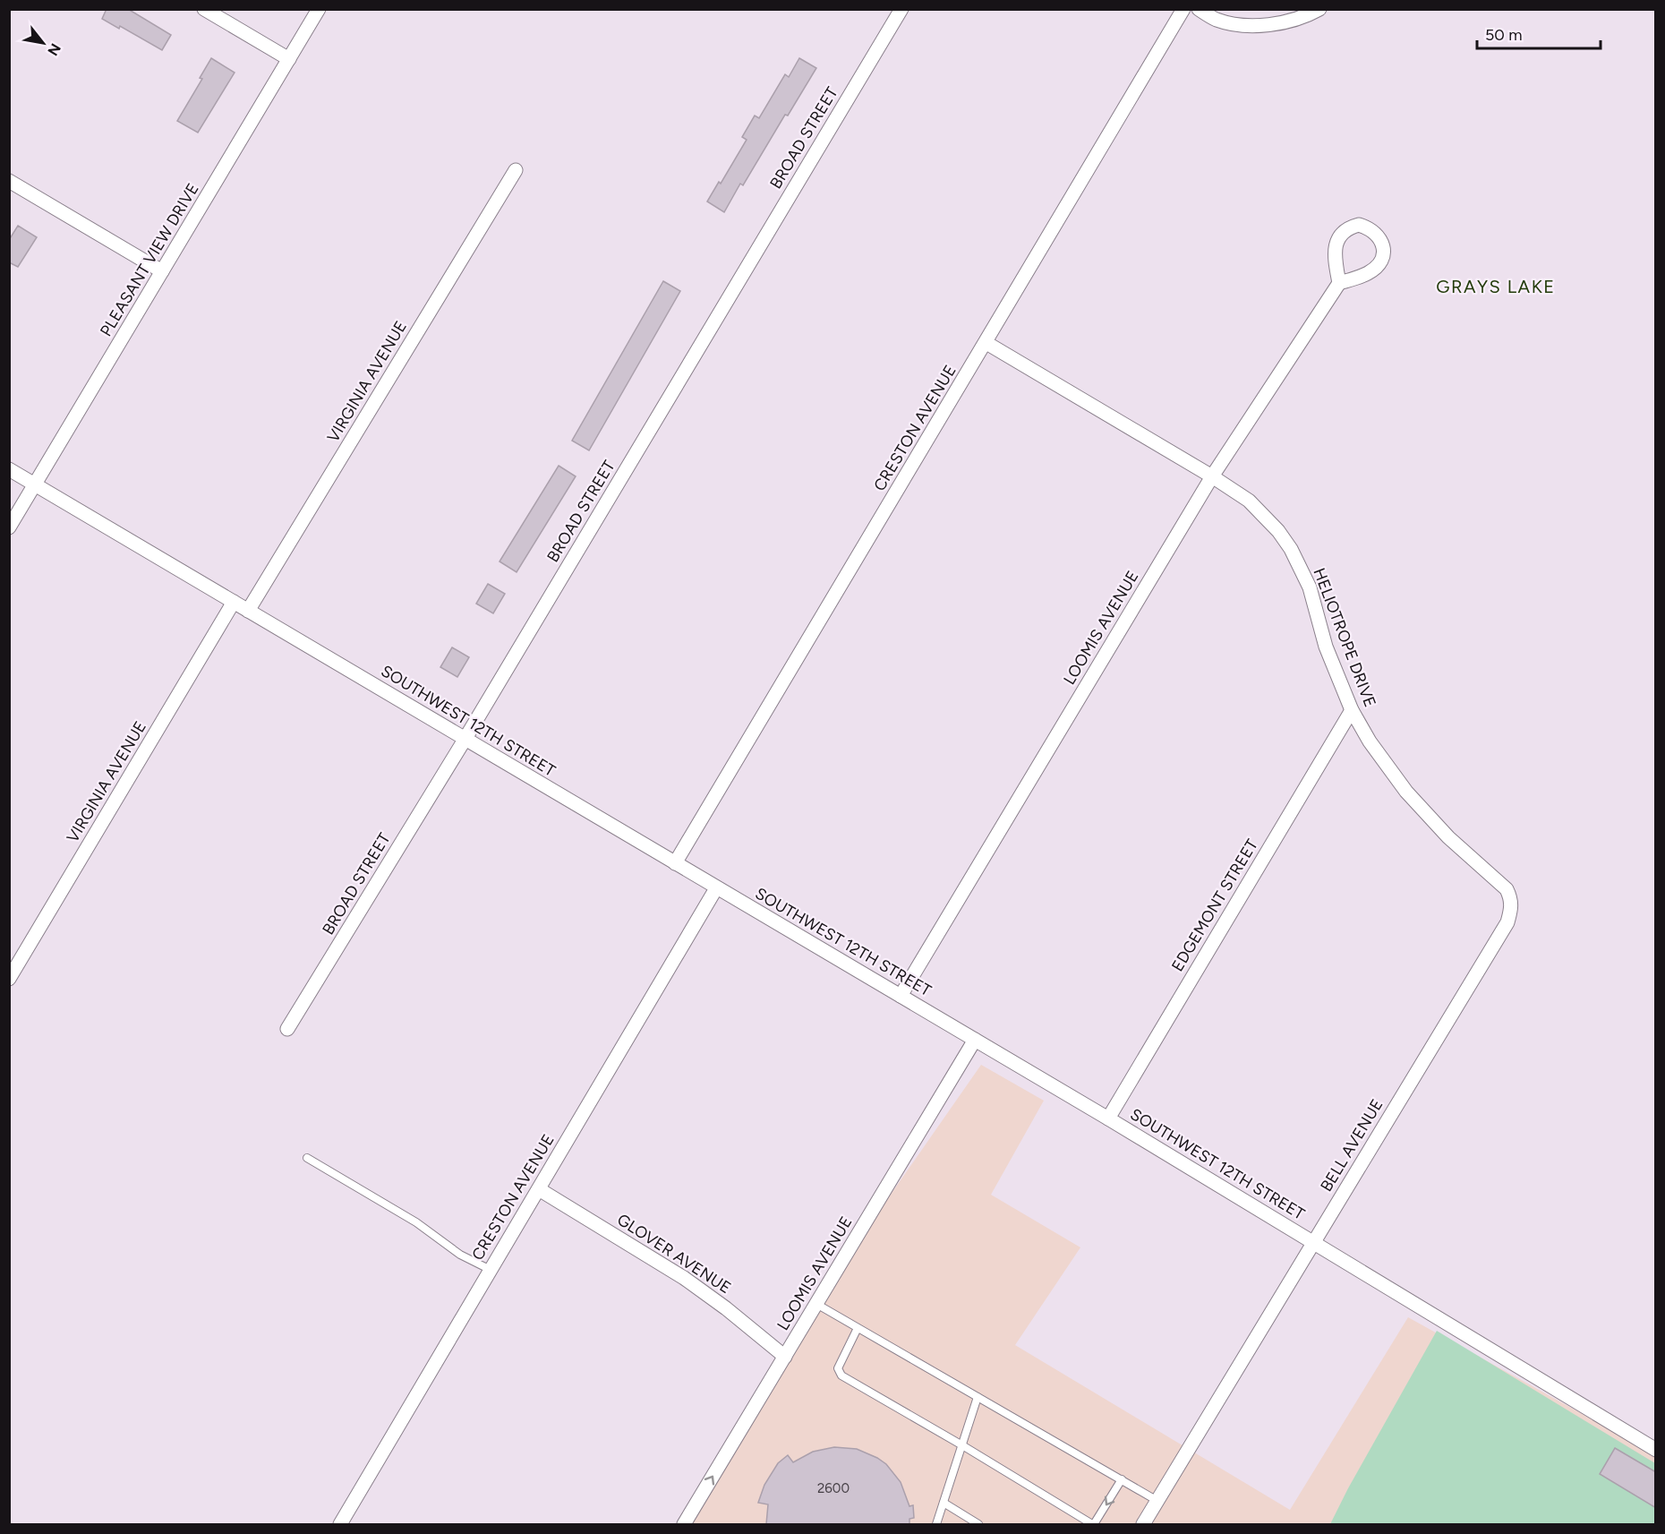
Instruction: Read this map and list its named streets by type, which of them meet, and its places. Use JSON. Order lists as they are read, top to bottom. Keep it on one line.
{"streets":{"street":["BROAD STREET","PLEASANT VIEW DRIVE","VIRGINIA AVENUE","CRESTON AVENUE","LOOMIS AVENUE","HELIOTROPE DRIVE","SOUTHWEST 12TH STREET","EDGEMONT STREET","BELL AVENUE","GLOVER AVENUE"]},"crossings":[["BROAD STREET","SOUTHWEST 12TH STREET"],["PLEASANT VIEW DRIVE","SOUTHWEST 12TH STREET"],["VIRGINIA AVENUE","SOUTHWEST 12TH STREET"],["CRESTON AVENUE","HELIOTROPE DRIVE"],["CRESTON AVENUE","SOUTHWEST 12TH STREET"],["CRESTON AVENUE","GLOVER AVENUE"],["LOOMIS AVENUE","HELIOTROPE DRIVE"],["LOOMIS AVENUE","SOUTHWEST 12TH STREET"],["LOOMIS AVENUE","GLOVER AVENUE"],["HELIOTROPE DRIVE","EDGEMONT STREET"],["HELIOTROPE DRIVE","BELL AVENUE"],["SOUTHWEST 12TH STREET","EDGEMONT STREET"],["SOUTHWEST 12TH STREET","BELL AVENUE"]],"districts":["GRAYS LAKE"],"house_numbers":["2600"],"scale_bar":"50 m","north":"bottom right"}
